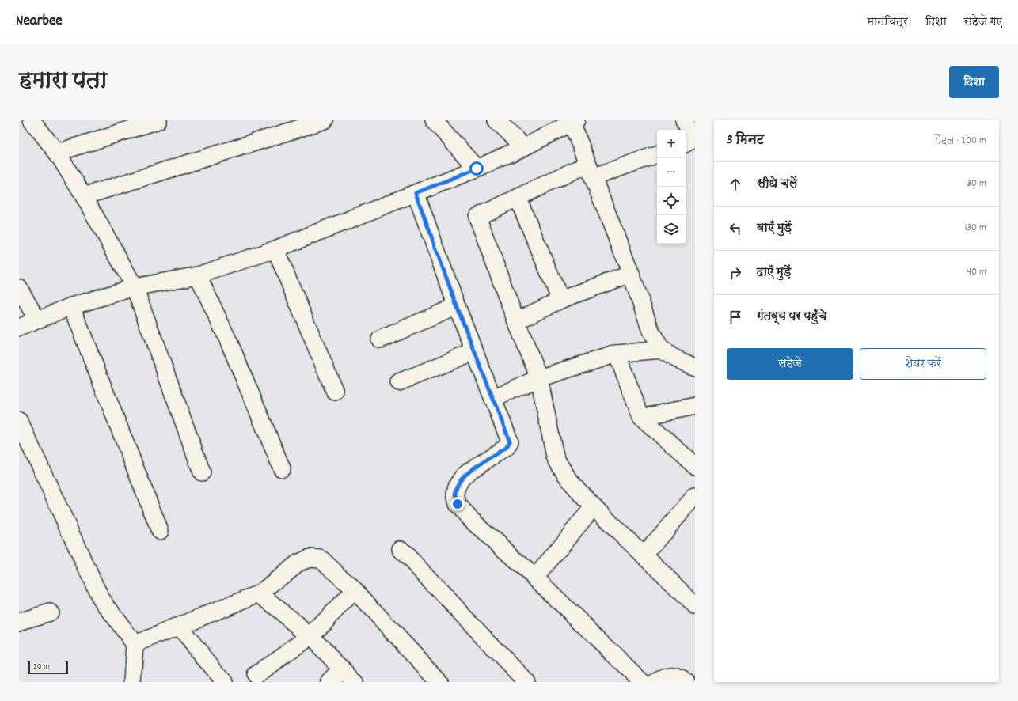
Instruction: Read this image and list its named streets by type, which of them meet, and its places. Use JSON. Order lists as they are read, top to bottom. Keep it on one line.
{"scale_bar":"20 m","page":{"header":"Nearbee","nav":["मानचित्र","दिशा","सहेजे गए"],"title":"हमारा पता","buttons":["दिशा",["सहेजें","शेयर करें"]],"heading":["3 मिनट","पैदल · 200 m"],"map_buttons":["+","−"],"list":[["सीधे चलें","30 m"],["बाएँ मुड़ें","130 m"],["दाएँ मुड़ें","40 m"],"गंतव्य पर पहुँचे"],"scale":"20 m"}}
